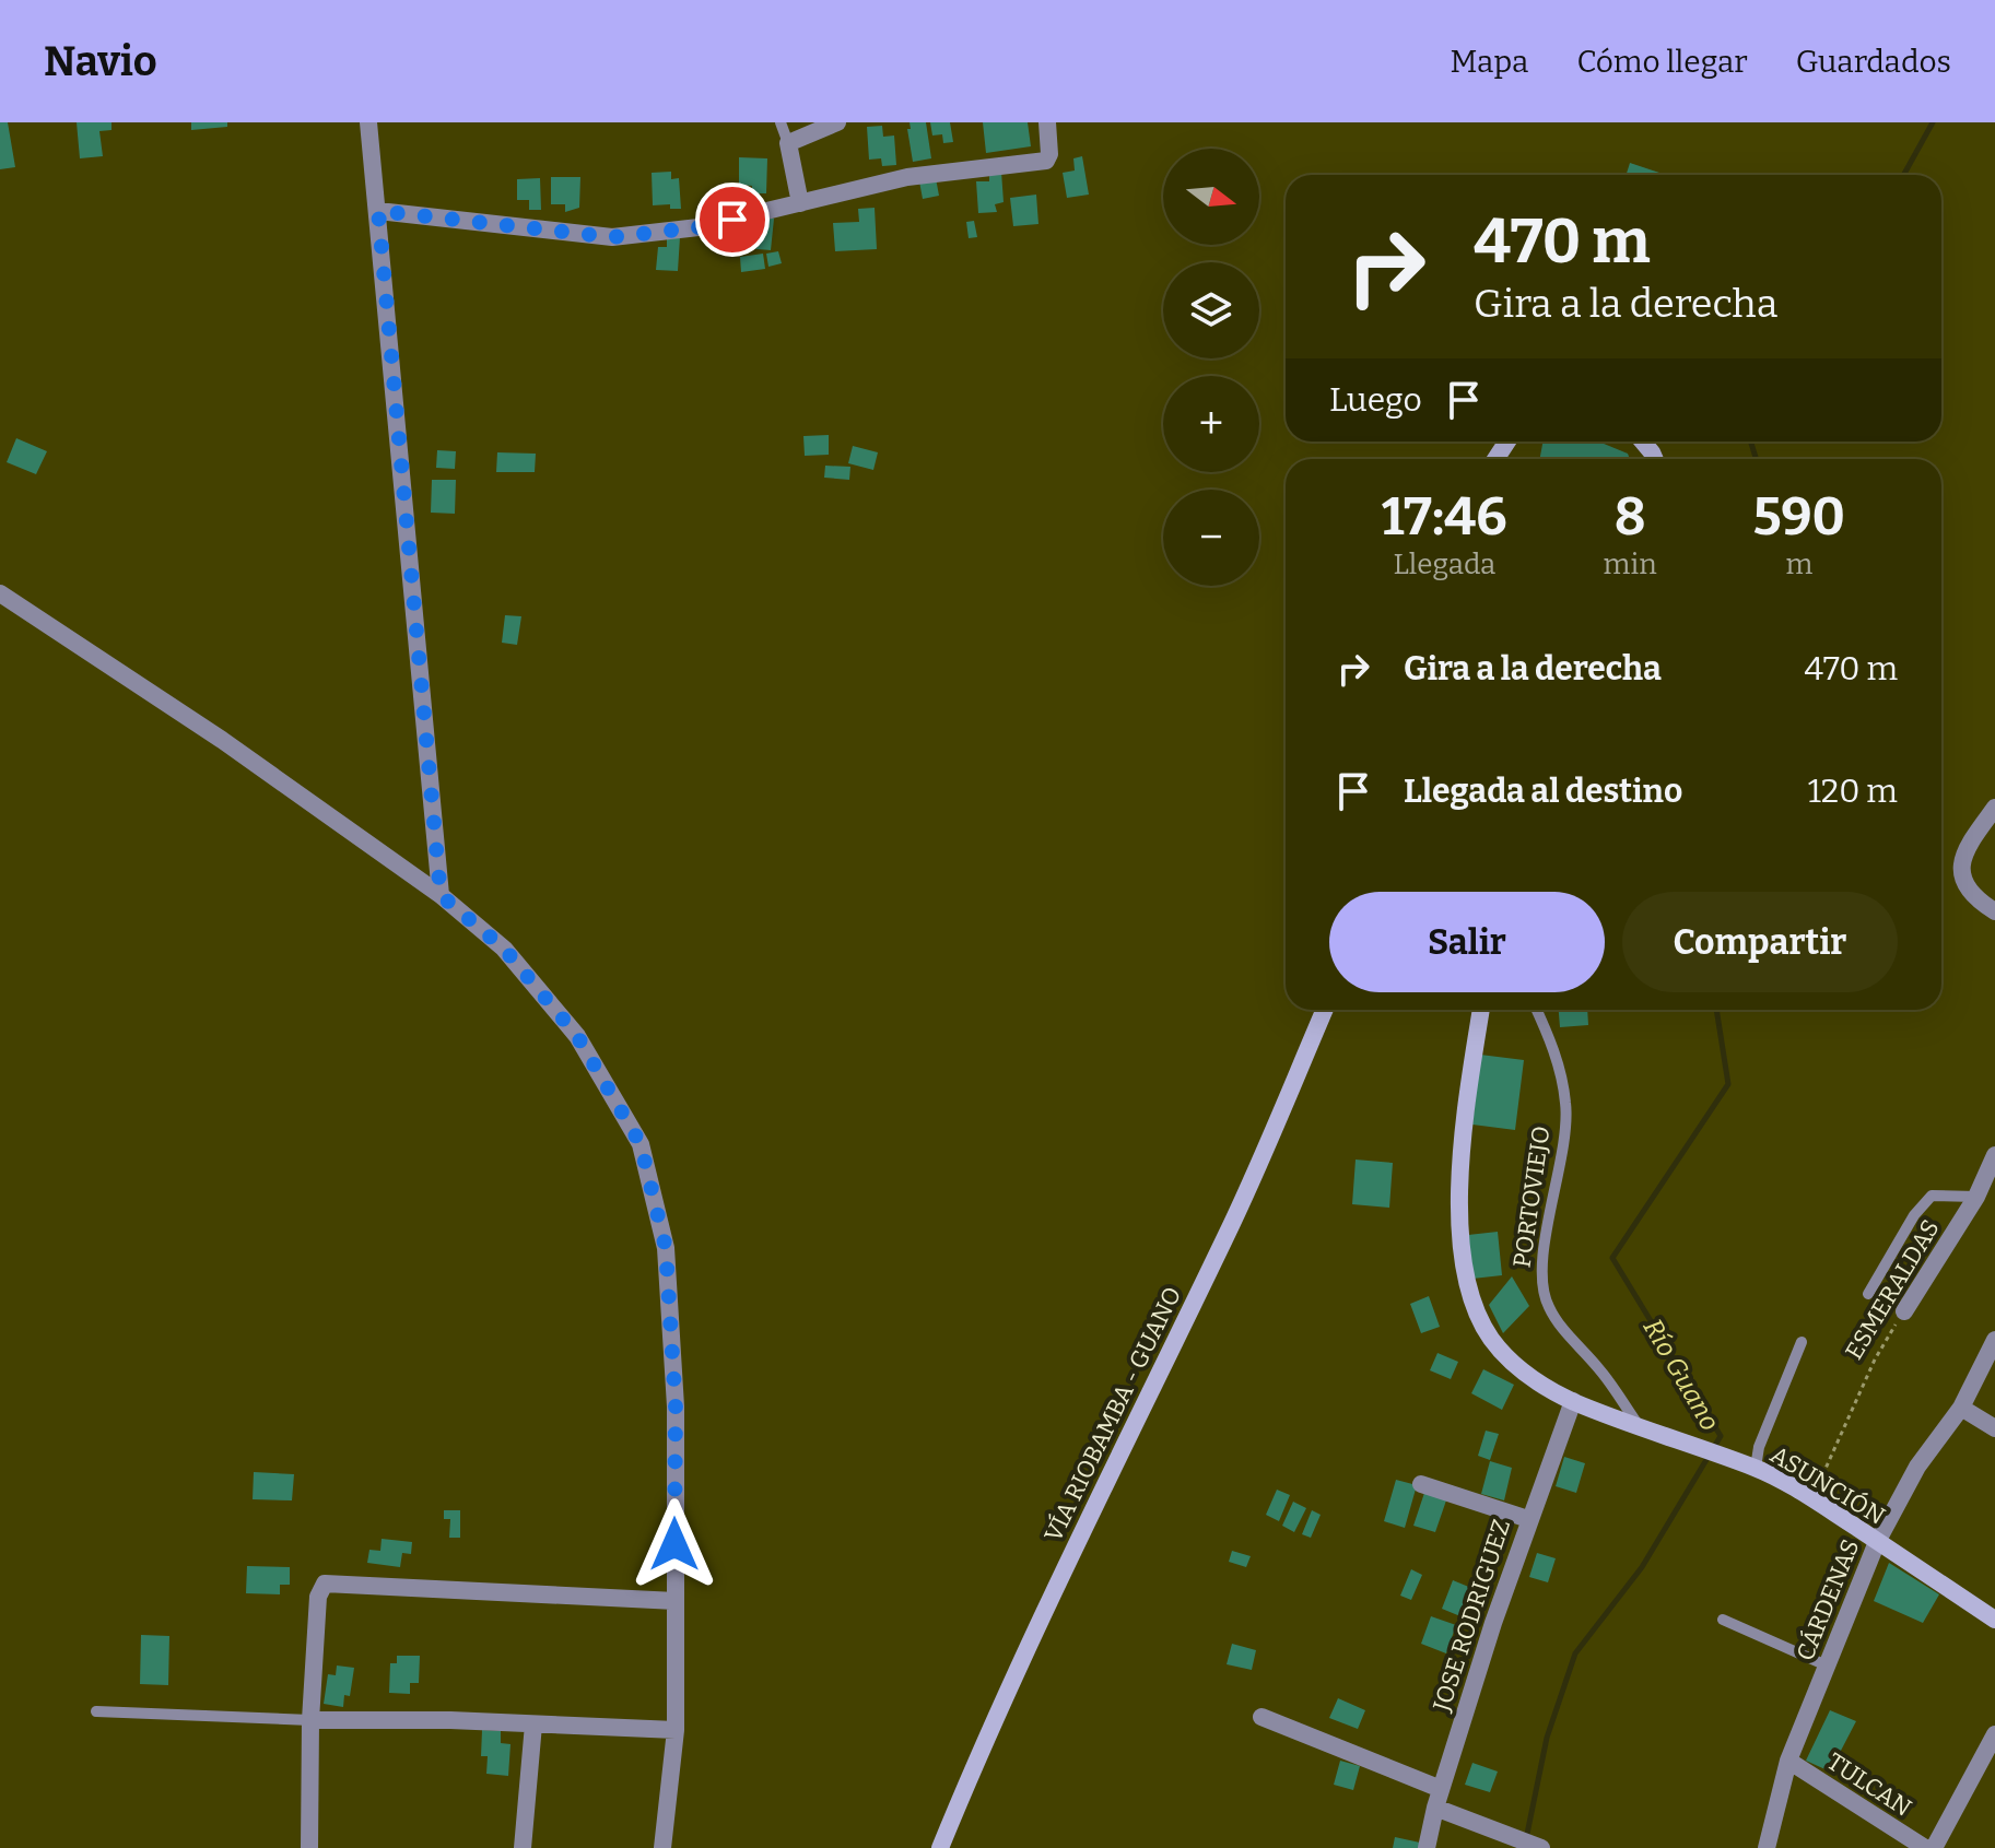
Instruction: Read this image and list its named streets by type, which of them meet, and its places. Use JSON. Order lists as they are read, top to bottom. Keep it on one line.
{"streets":{"main road":["VÍA RIOBAMBA - GUANO","ASUNCIÓN"],"street":["ESMERALDAS","CÁRDENAS","JOSE RODRIGUEZ","TULCAN"],"lane":["PORTOVIEJO"]},"crossings":[["PORTOVIEJO","ASUNCIÓN"],["ESMERALDAS","ASUNCIÓN"],["ASUNCIÓN","CÁRDENAS"],["ASUNCIÓN","JOSE RODRIGUEZ"],["CÁRDENAS","TULCAN"]],"water":["Río Guano"],"north":"right","page":{"header":"Navio","nav":["Mapa","Cómo llegar","Guardados"],"map_buttons":["+","−"],"turn":["470 m","Gira a la derecha"],"then":"Luego","eta":["17:46","Llegada","8","min","590","m"],"list":[{"name":"Gira a la derecha","value":"470 m"},{"name":"Llegada al destino","value":"120 m"}],"buttons":["Salir","Compartir"]}}
